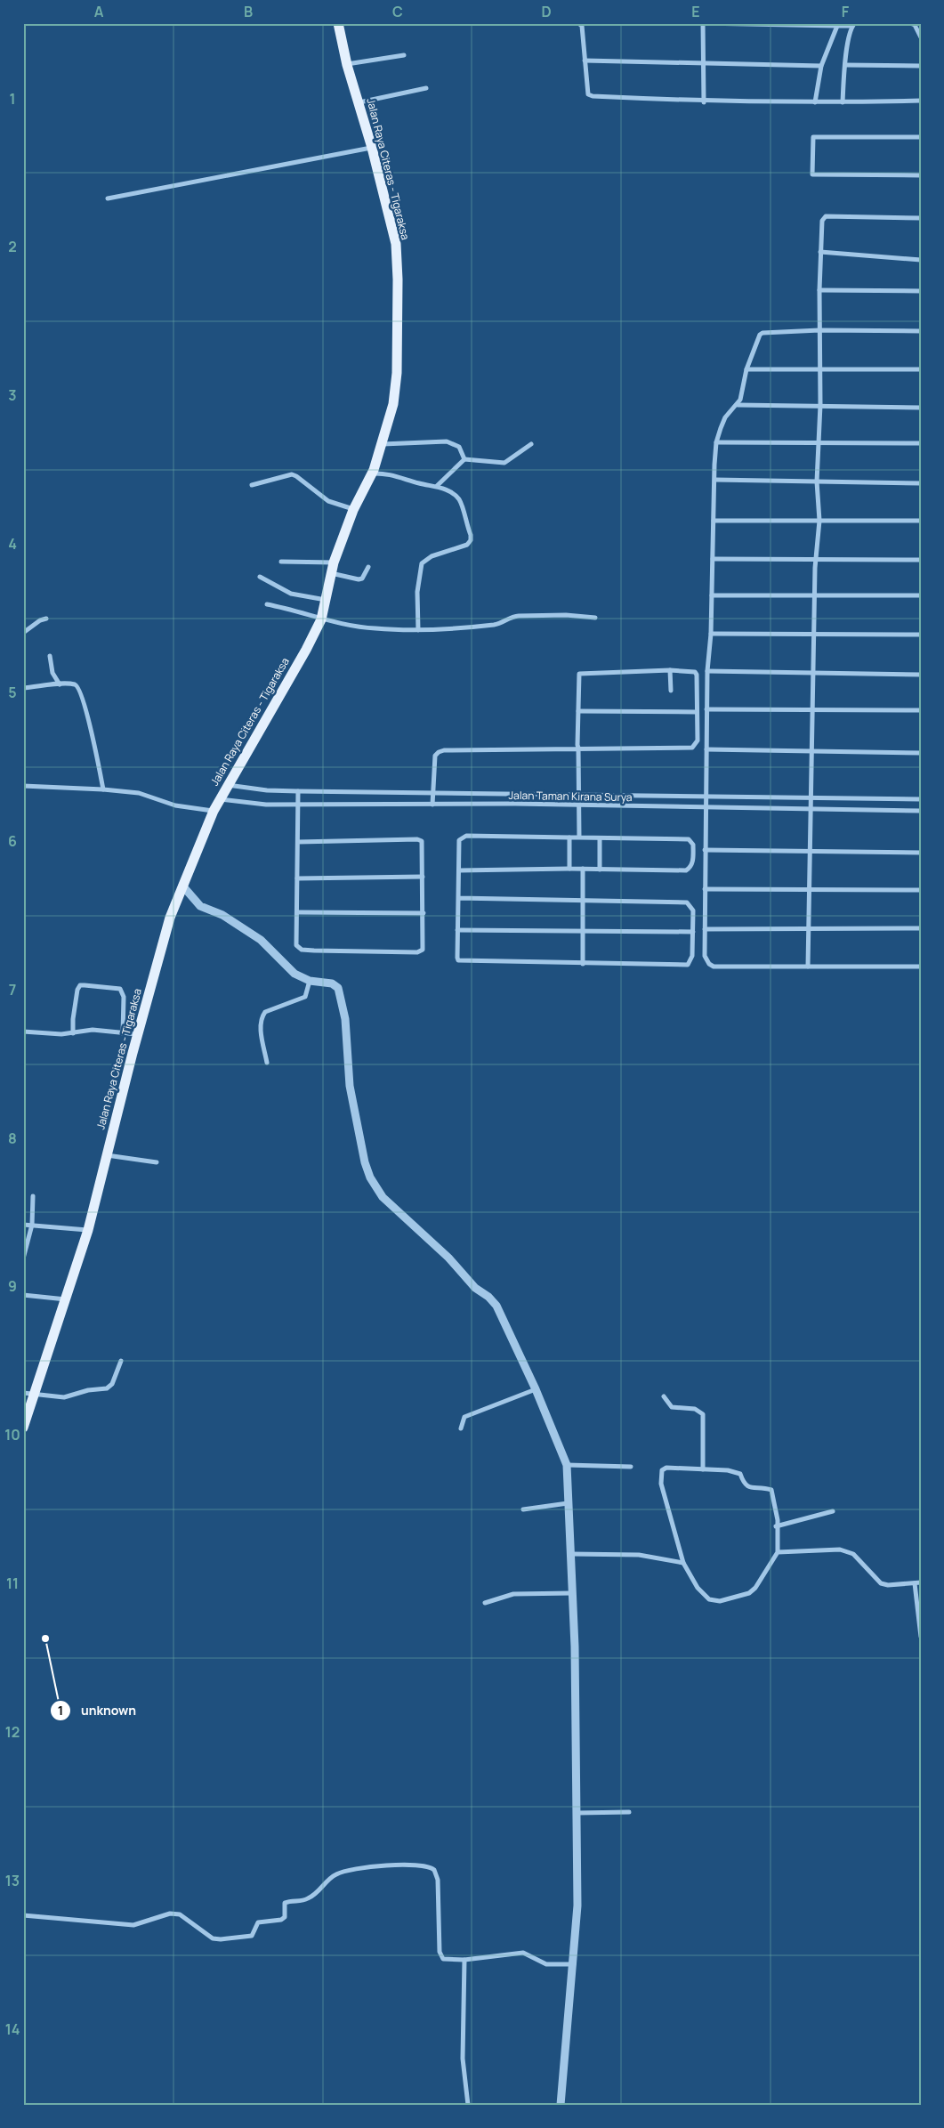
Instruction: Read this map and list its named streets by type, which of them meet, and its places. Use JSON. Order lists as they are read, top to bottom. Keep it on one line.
{"streets":{"main road":["Jalan Raya Citeras - Tigaraksa"],"street":["Jalan Taman Kirana Surya"]},"crossings":[["Jalan Raya Citeras - Tigaraksa","Jalan Taman Kirana Surya"]],"places":["unknown"],"grid":{"columns":["A","B","C","D","E","F"],"rows":["1","2","3","4","5","6","7","8","9","10","11","12","13","14"]}}
